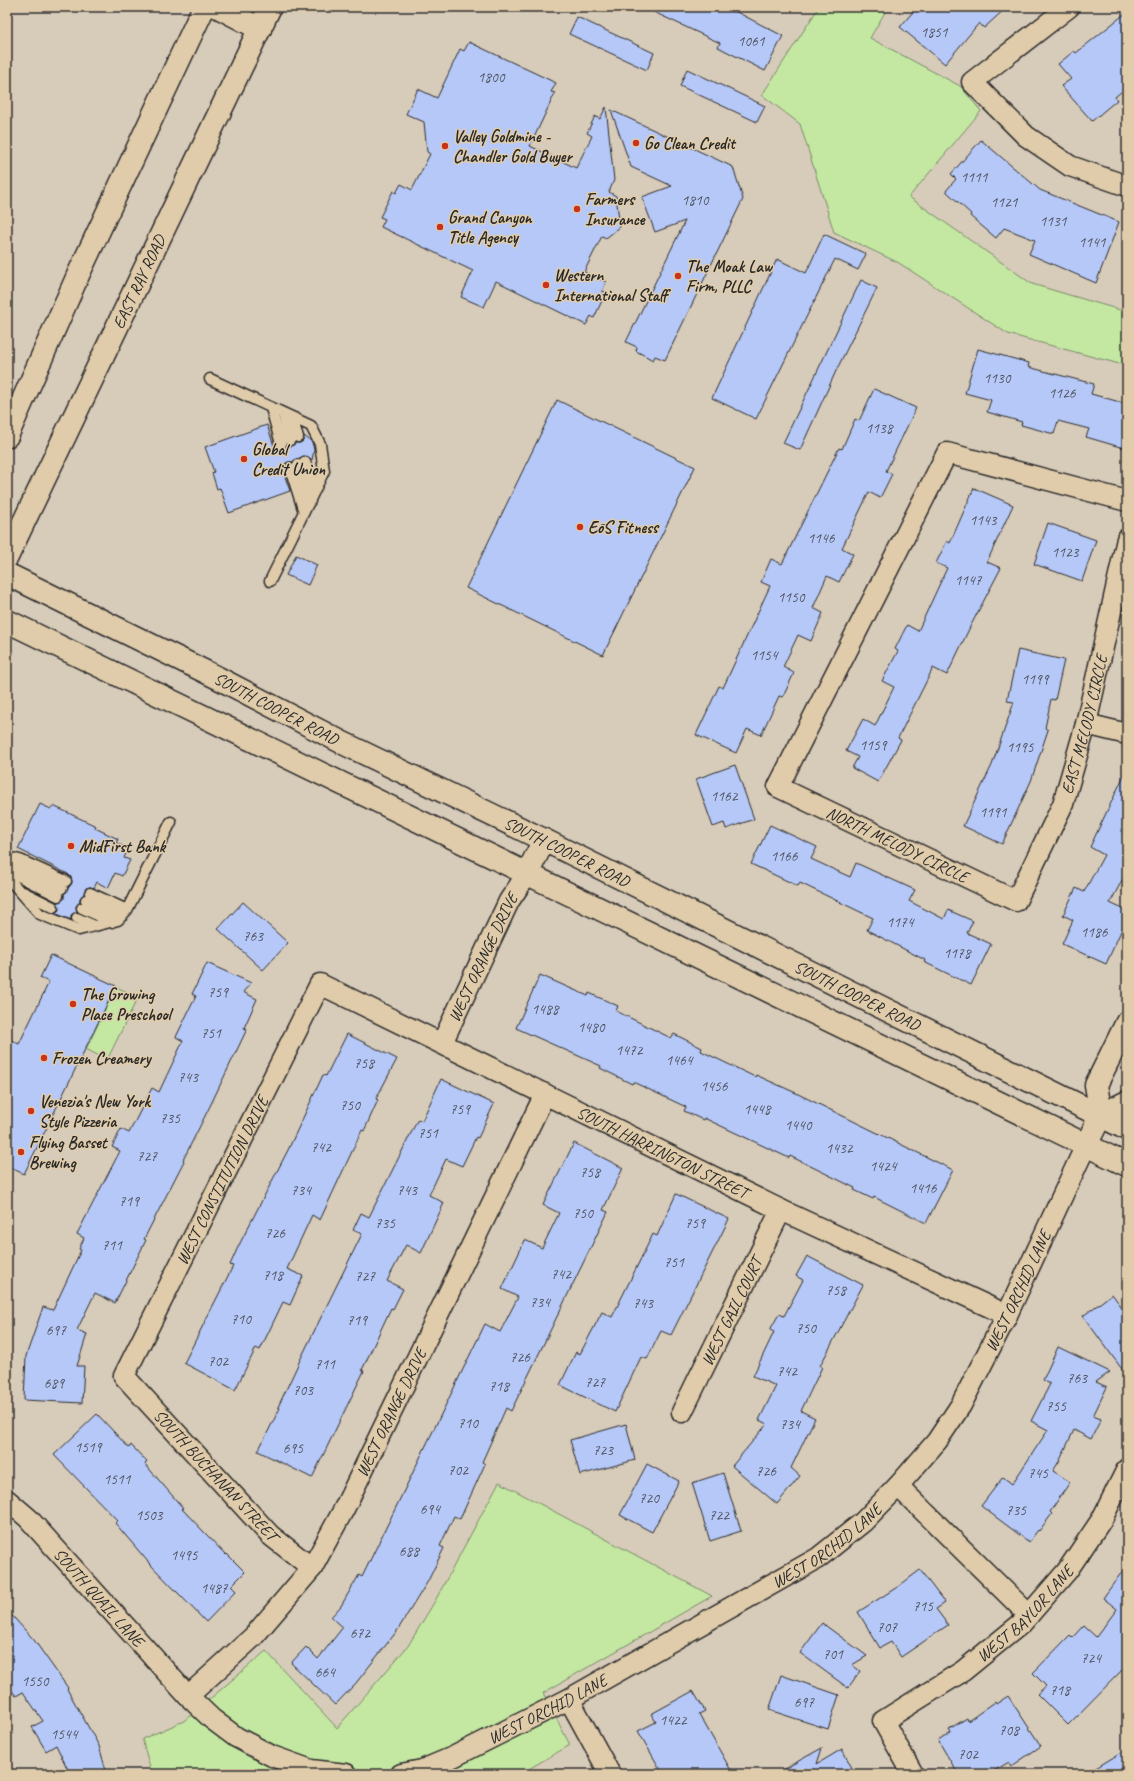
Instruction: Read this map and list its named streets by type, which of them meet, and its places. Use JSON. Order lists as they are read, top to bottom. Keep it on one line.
{"streets":{"main road":["EAST RAY ROAD","SOUTH COOPER ROAD"],"street":["EAST MELODY CIRCLE","NORTH MELODY CIRCLE","WEST ORANGE DRIVE","SOUTH HARRINGTON STREET","WEST CONSTITUTION DRIVE","WEST ORCHID LANE","WEST GAIL COURT","SOUTH BUCHANAN STREET","SOUTH QUAIL LANE","WEST BAYLOR LANE"]},"crossings":[["SOUTH COOPER ROAD","WEST ORANGE DRIVE"],["SOUTH COOPER ROAD","WEST ORCHID LANE"],["EAST MELODY CIRCLE","NORTH MELODY CIRCLE"],["WEST ORANGE DRIVE","SOUTH HARRINGTON STREET"],["WEST ORANGE DRIVE","SOUTH BUCHANAN STREET"],["WEST ORANGE DRIVE","SOUTH QUAIL LANE"],["SOUTH HARRINGTON STREET","WEST CONSTITUTION DRIVE"],["SOUTH HARRINGTON STREET","WEST ORCHID LANE"],["SOUTH HARRINGTON STREET","WEST GAIL COURT"],["WEST CONSTITUTION DRIVE","SOUTH BUCHANAN STREET"]],"places":["Go Clean Credit","Valley Goldmine - Chandler Gold Buyer","Farmers Insurance","Grand Canyon Title Agency","The Moak Law Firm, PLLC","Western International Staff","Global Credit Union","EōS Fitness","MidFirst Bank","The Growing Place Preschool","Frozen Creamery","Venezia's New York Style Pizzeria","Flying Basset Brewing"],"house_numbers":["1851","1061","1800","1111","1810","1121","1131","1141","1130","1126","1138","1143","1146","1123","1147","1150","1154","1199","1159","1195","1162","1191","1166","1174","1186","763","1178","759","1488","1480","751","1472","1464","758","743","1456","750","759","1448","735","1440","751","742","1432","727","1424","758","1416","734","743","719","750","735","759","726","711","751","742","718","727","758","734","743","710","719","750","697","726","702","711","742","763","727","689","718","703","755","710","734","1519","695","723","702","726","745","1511","720","694","735","1503","722","688","1495","1487","715","707","672","701","724","664","1550","718","697","1422","708","1544","702"]}
